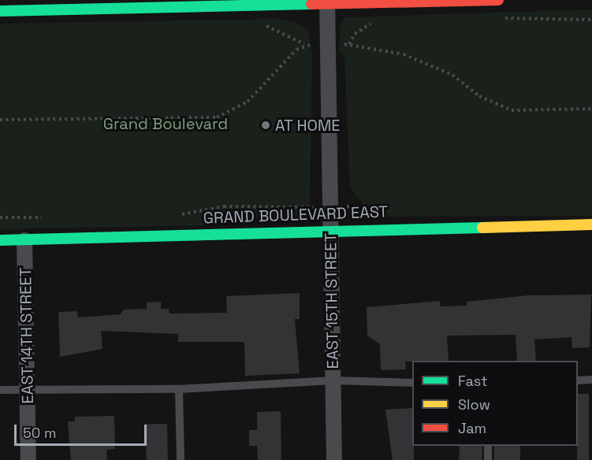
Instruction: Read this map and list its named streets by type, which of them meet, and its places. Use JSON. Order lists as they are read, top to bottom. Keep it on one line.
{"streets":{"main road":["GRAND BOULEVARD EAST"],"street":["EAST 15TH STREET","EAST 14TH STREET"]},"crossings":[["GRAND BOULEVARD EAST","EAST 15TH STREET"],["GRAND BOULEVARD EAST","EAST 14TH STREET"]],"parks":["Grand Boulevard"],"places":["AT HOME"],"legend":["Fast","Slow","Jam"],"scale_bar":"50 m"}
